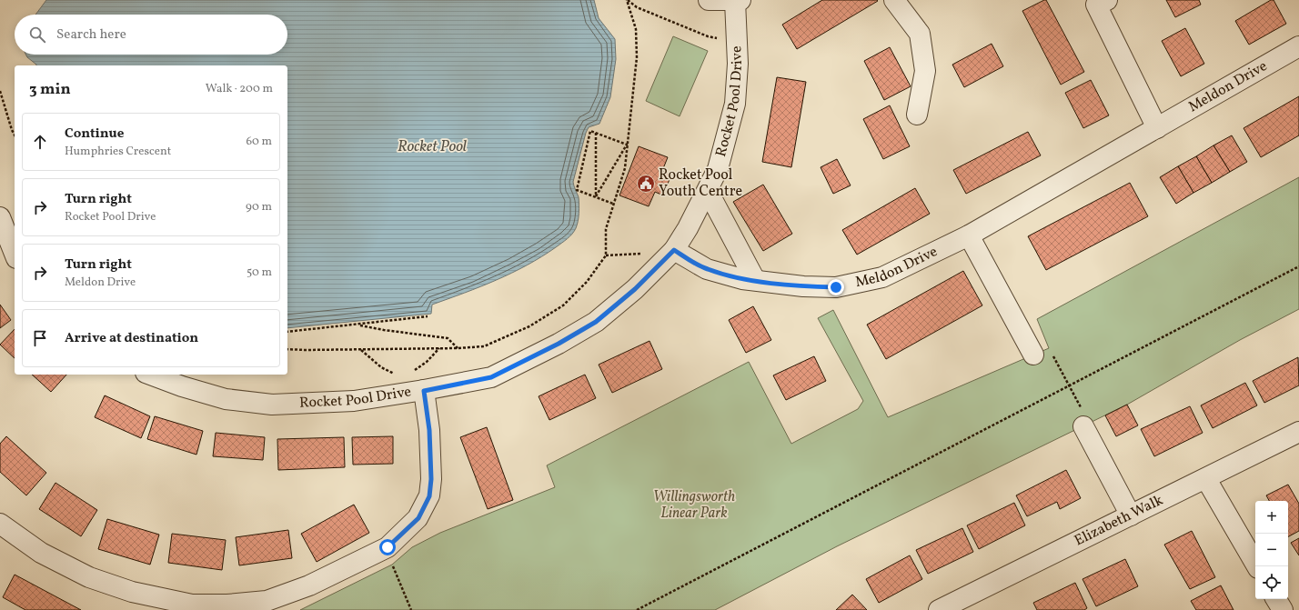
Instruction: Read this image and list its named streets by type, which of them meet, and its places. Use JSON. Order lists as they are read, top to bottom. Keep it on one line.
{"streets":{"street":["Meldon Drive","Rocket Pool Drive","Elizabeth Walk"]},"crossings":[["Meldon Drive","Rocket Pool Drive"]],"water":["Rocket Pool"],"parks":["Willingsworth Linear Park"],"places":{"public building":["Rocket Pool Youth Centre"]},"page":{"search":"Search here","heading":["3 min","Walk · 200 m"],"list":[["Continue","Humphries Crescent","60 m"],["Turn right","Rocket Pool Drive","90 m"],["Turn right","Meldon Drive","50 m"],"Arrive at destination"],"map_buttons":["+","−"]}}
